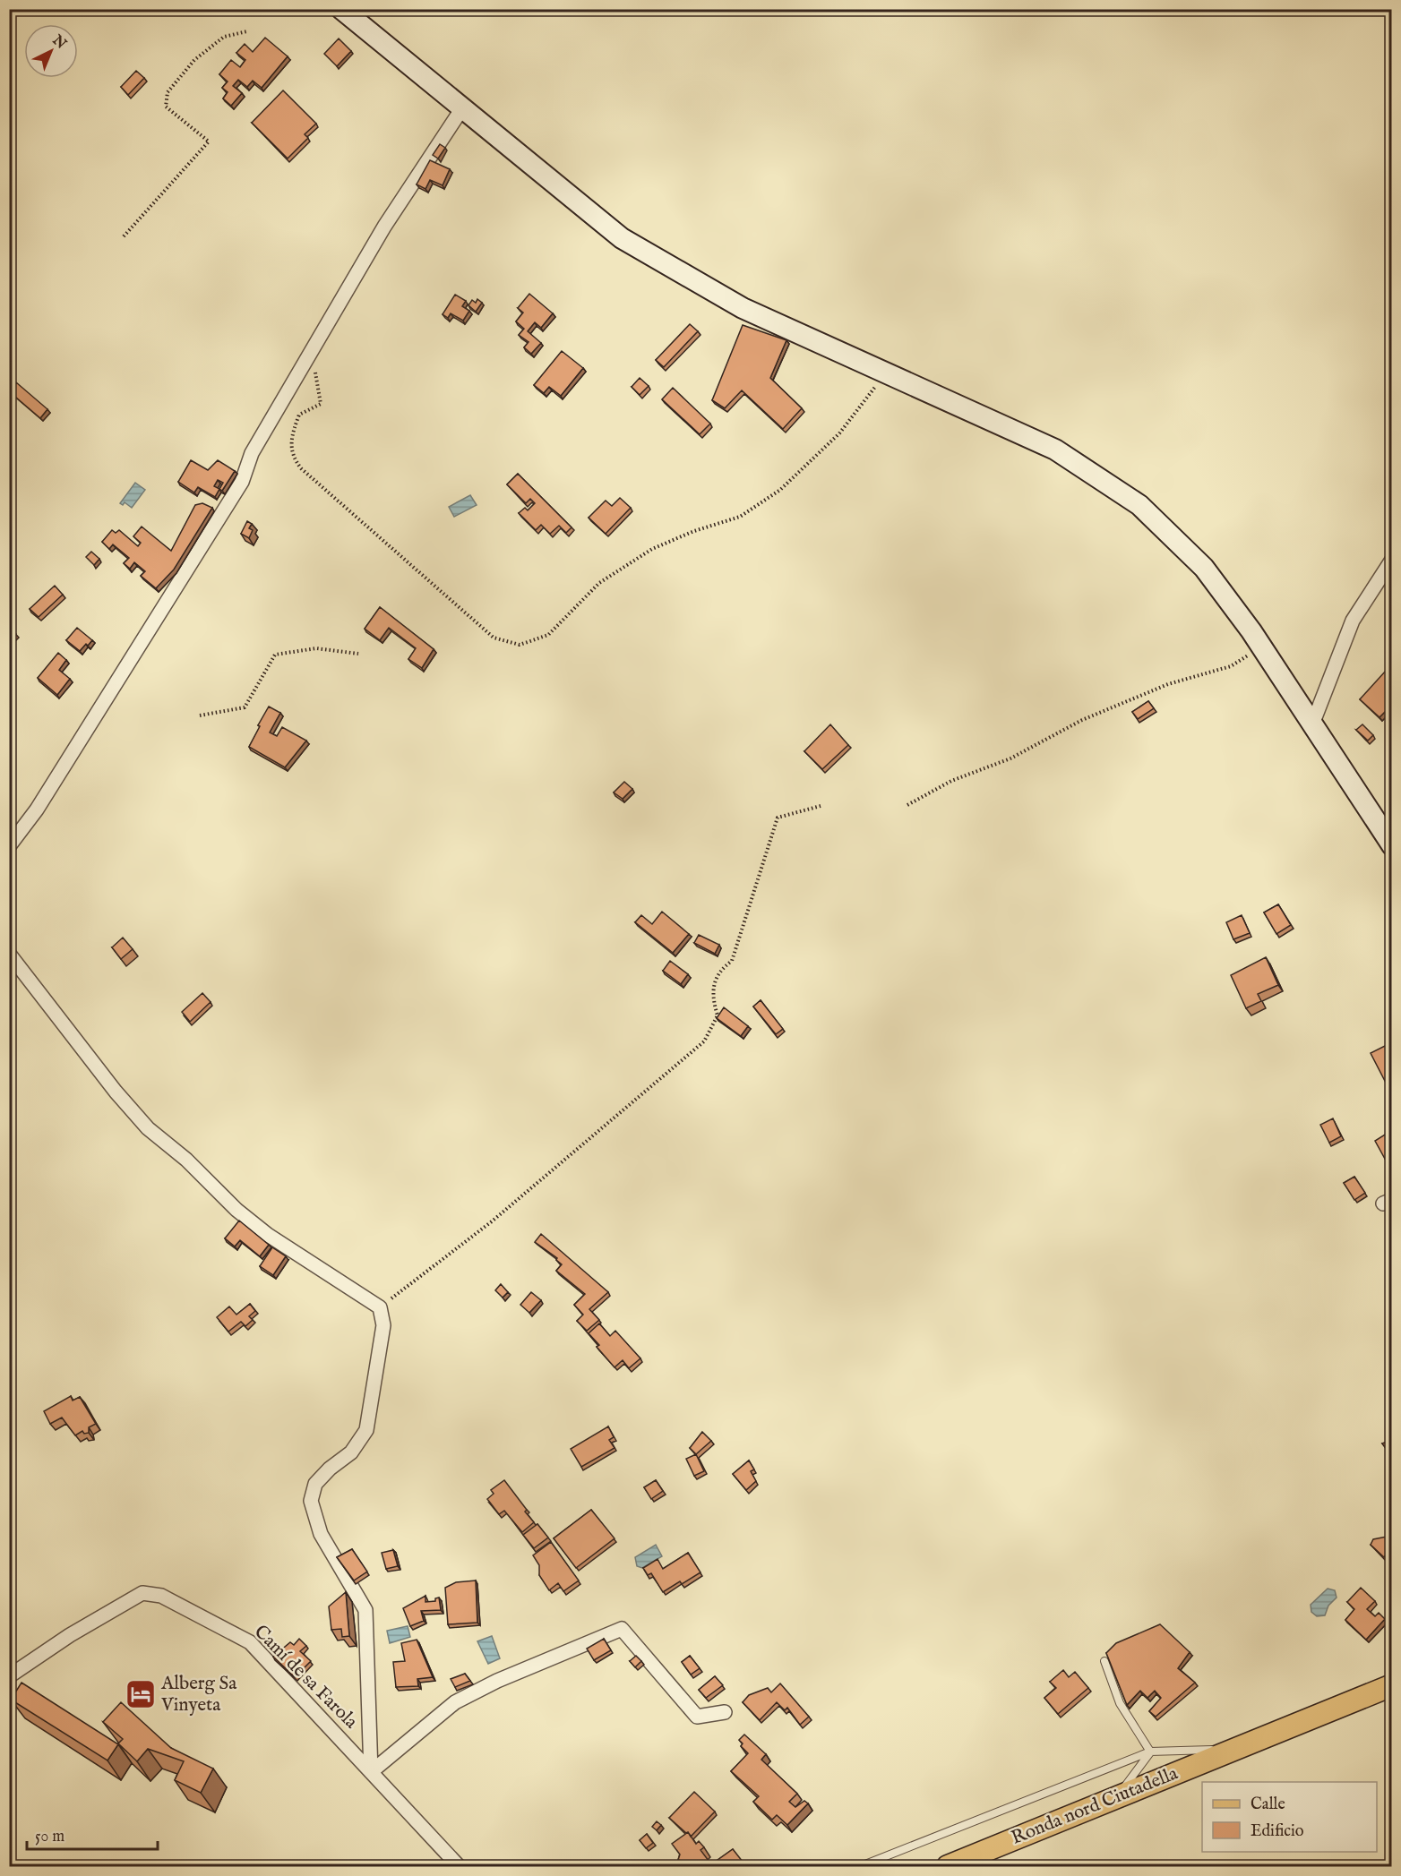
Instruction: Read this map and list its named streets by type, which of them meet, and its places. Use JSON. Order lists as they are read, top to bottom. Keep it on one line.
{"streets":{"main road":["Ronda nord Ciutadella"],"street":["Camí de sa Farola"]},"places":{"hotel":["Alberg Sa Vinyeta"]},"legend":["Calle","Edificio"],"scale_bar":"50 m","north":"top right"}
